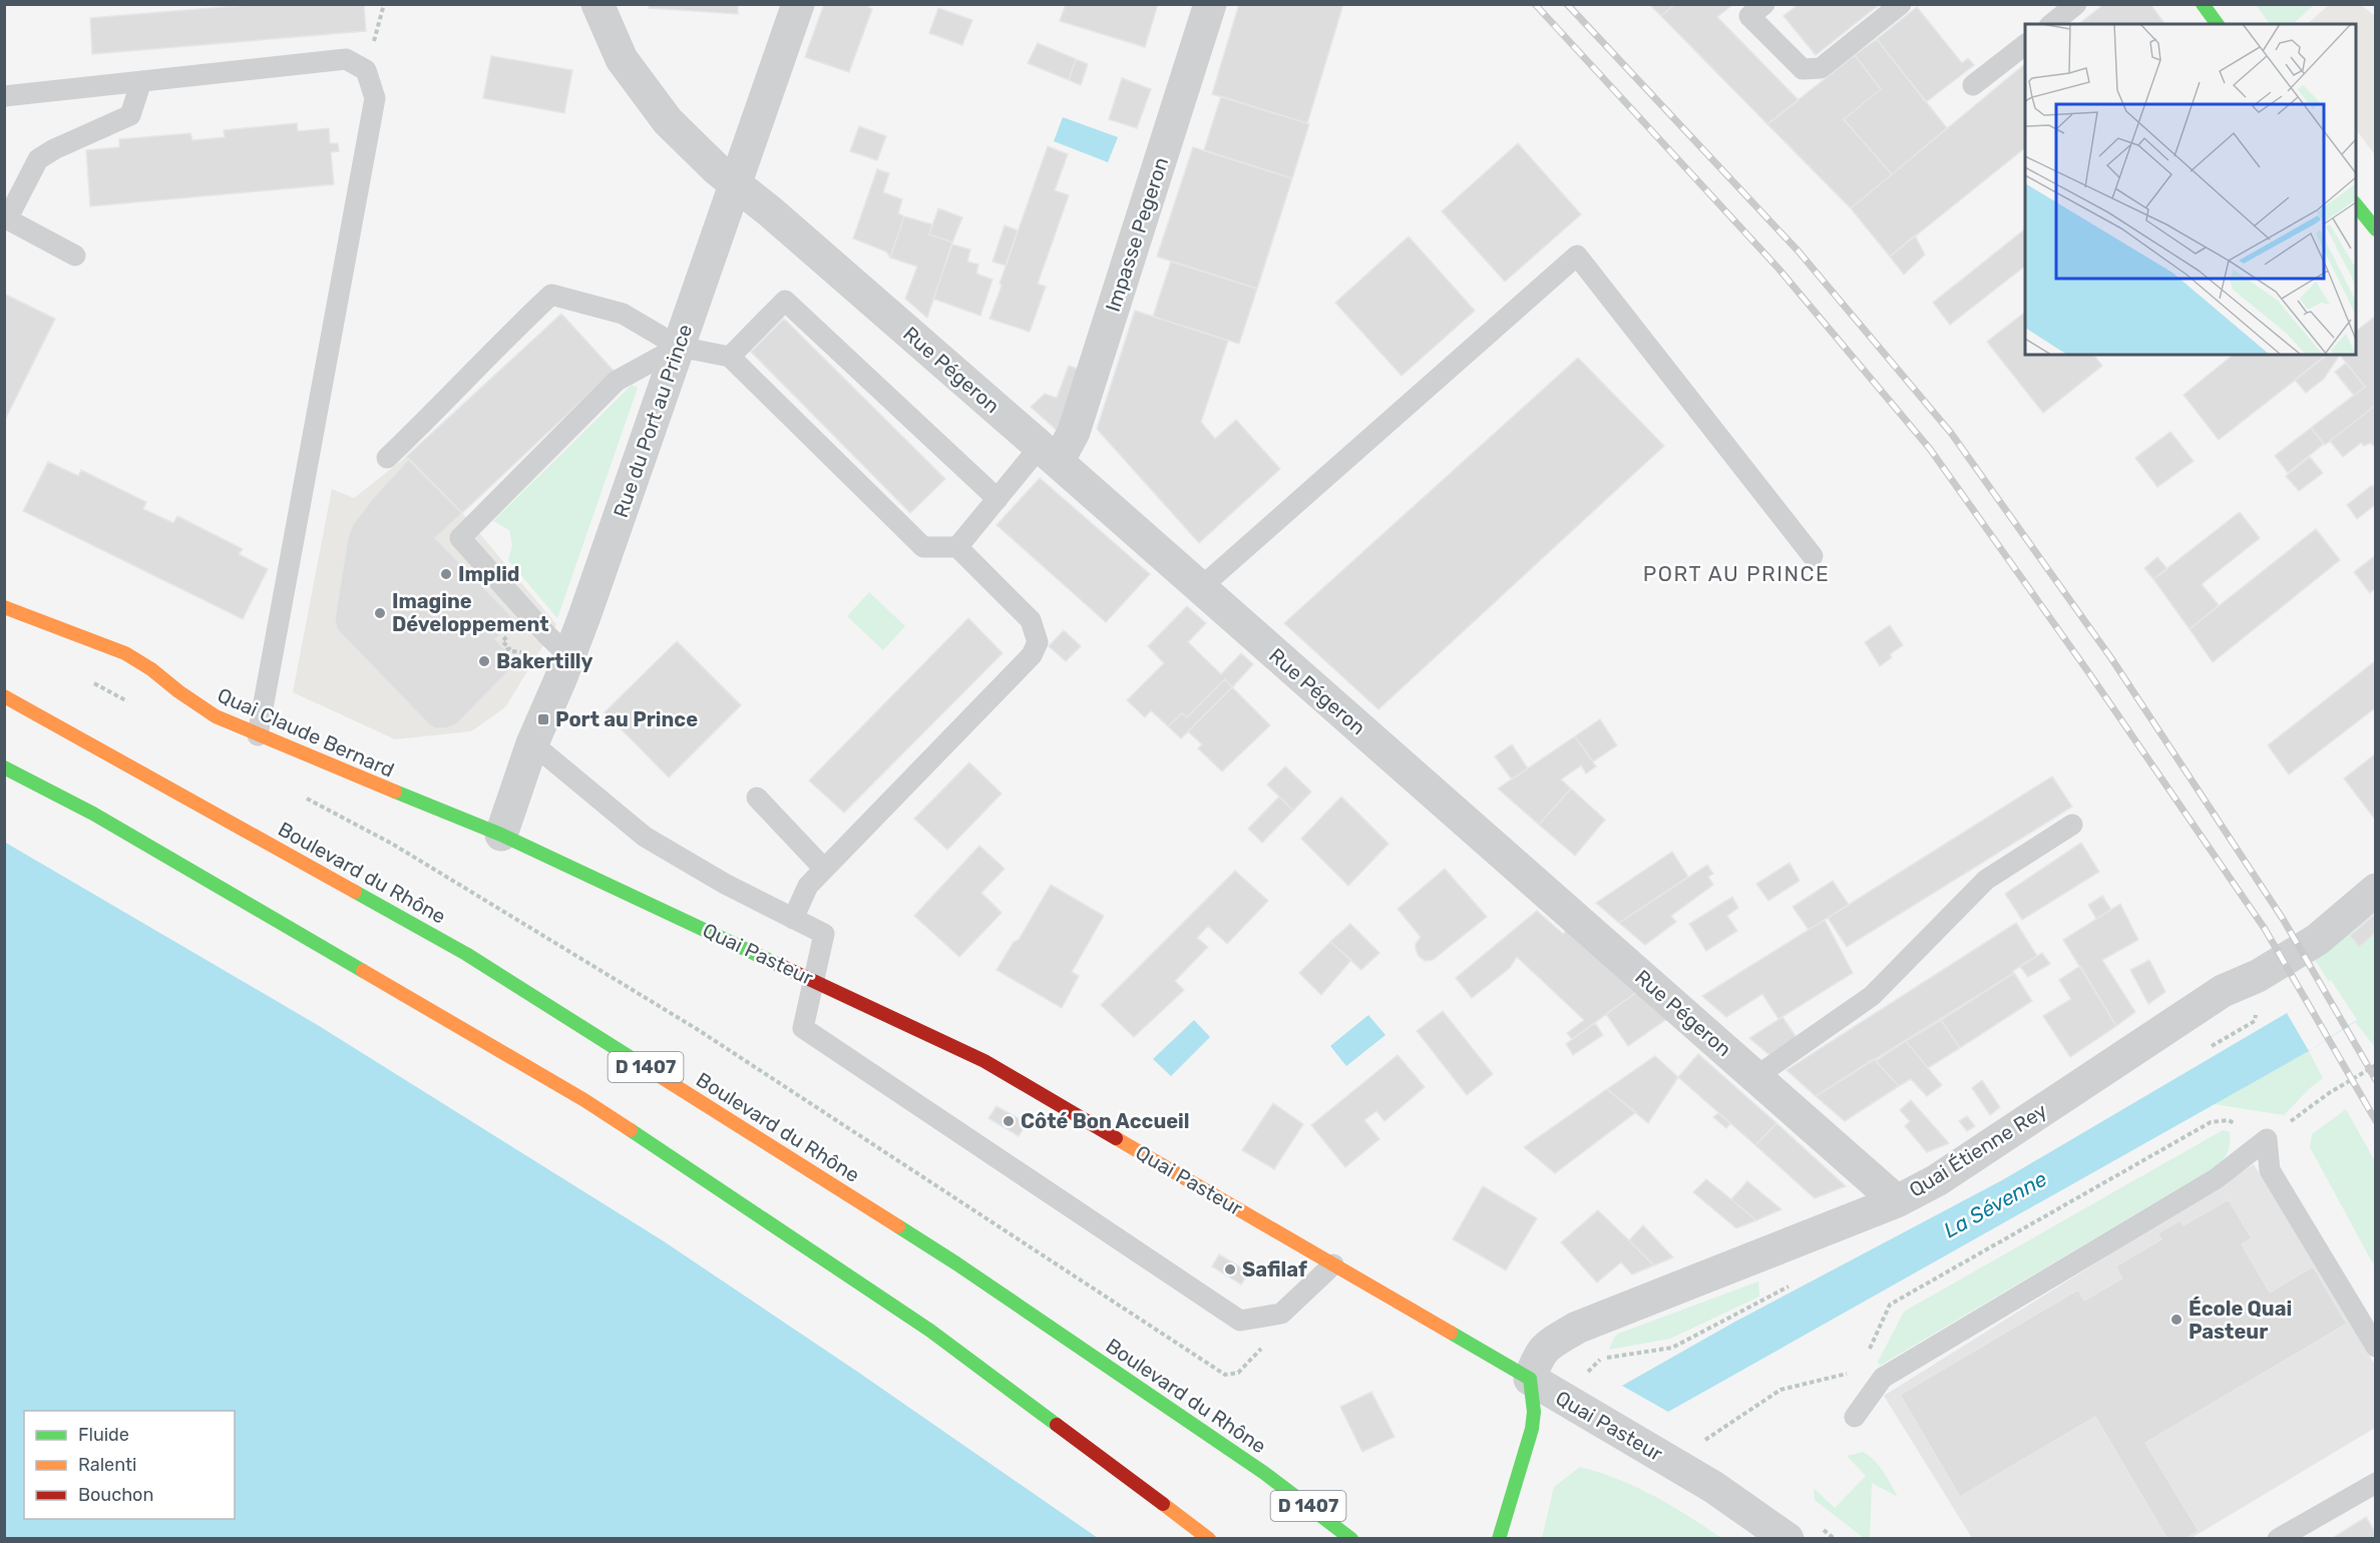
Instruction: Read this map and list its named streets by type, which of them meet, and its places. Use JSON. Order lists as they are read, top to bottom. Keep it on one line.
{"streets":{"main road":["Quai Claude Bernard","Boulevard du Rhône","Quai Pasteur","D 1407"],"street":["Impasse Pegeron","Rue Pégeron","Rue du Port au Prince","Quai Étienne Rey"]},"crossings":[["Impasse Pegeron","Rue Pégeron"],["Rue Pégeron","Rue du Port au Prince"],["Rue Pégeron","Quai Étienne Rey"],["Rue du Port au Prince","Quai Claude Bernard"],["Rue du Port au Prince","Quai Pasteur"],["Quai Claude Bernard","Quai Pasteur"],["Quai Pasteur","Quai Étienne Rey"]],"districts":["PORT AU PRINCE"],"water":["La Sévenne"],"places":{"other":["Implid","Imagine Développement","Bakertilly","Côté Bon Accueil","Safilaf","École Quai Pasteur"],"transit":["Port au Prince"]},"legend":["Fluide","Ralenti","Bouchon"]}
